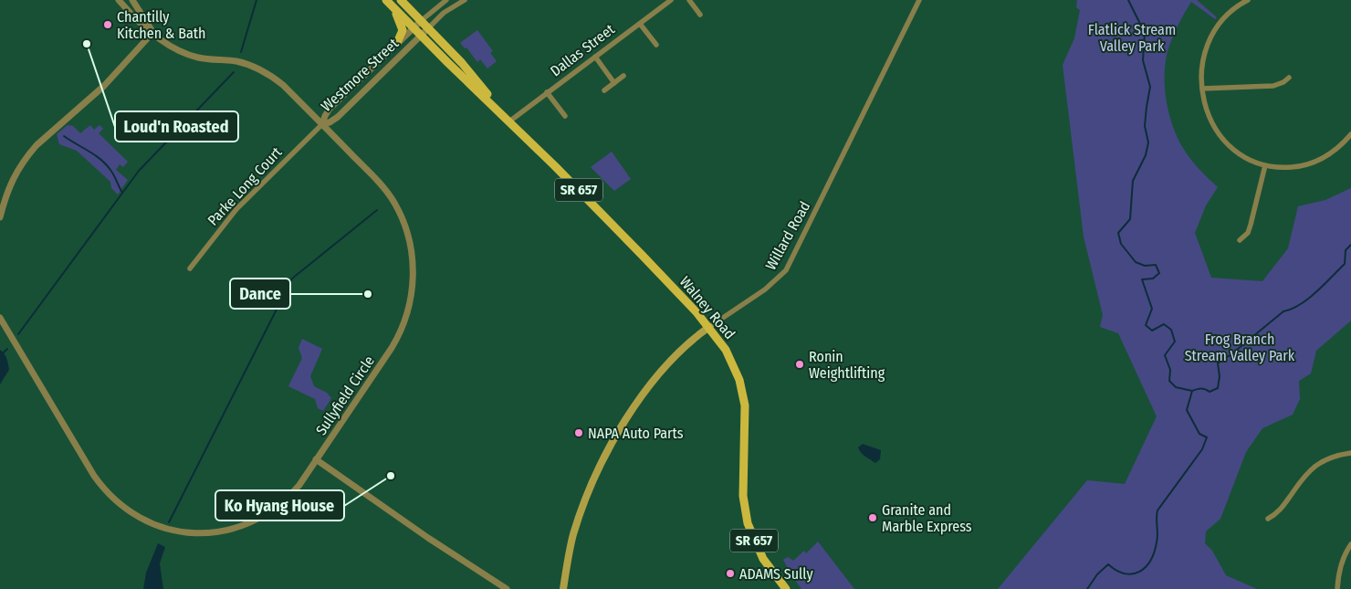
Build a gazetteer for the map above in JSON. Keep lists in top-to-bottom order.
{
  "streets": {
    "main road": ["SR 657", "Willard Road", "Walney Road"],
    "street": [
      "Dallas Street",
      "Westmore Street",
      "Parke Long Court",
      "Sullyfield Circle"
    ]
  },
  "crossings": [
    ["Dallas Street", "Walney Road"],
    ["Westmore Street", "Parke Long Court"],
    ["Westmore Street", "Walney Road"],
    ["Westmore Street", "Sullyfield Circle"],
    ["Parke Long Court", "Sullyfield Circle"],
    ["Willard Road", "Walney Road"]
  ],
  "parks": ["Flatlick Stream Valley Park", "Frog Branch Stream Valley Park"],
  "places": [
    "Chantilly Kitchen & Bath",
    "Loud'n Roasted",
    "Dance",
    "Ronin Weightlifting",
    "NAPA Auto Parts",
    "Ko Hyang House",
    "Granite and Marble Express",
    "ADAMS Sully"
  ]
}
